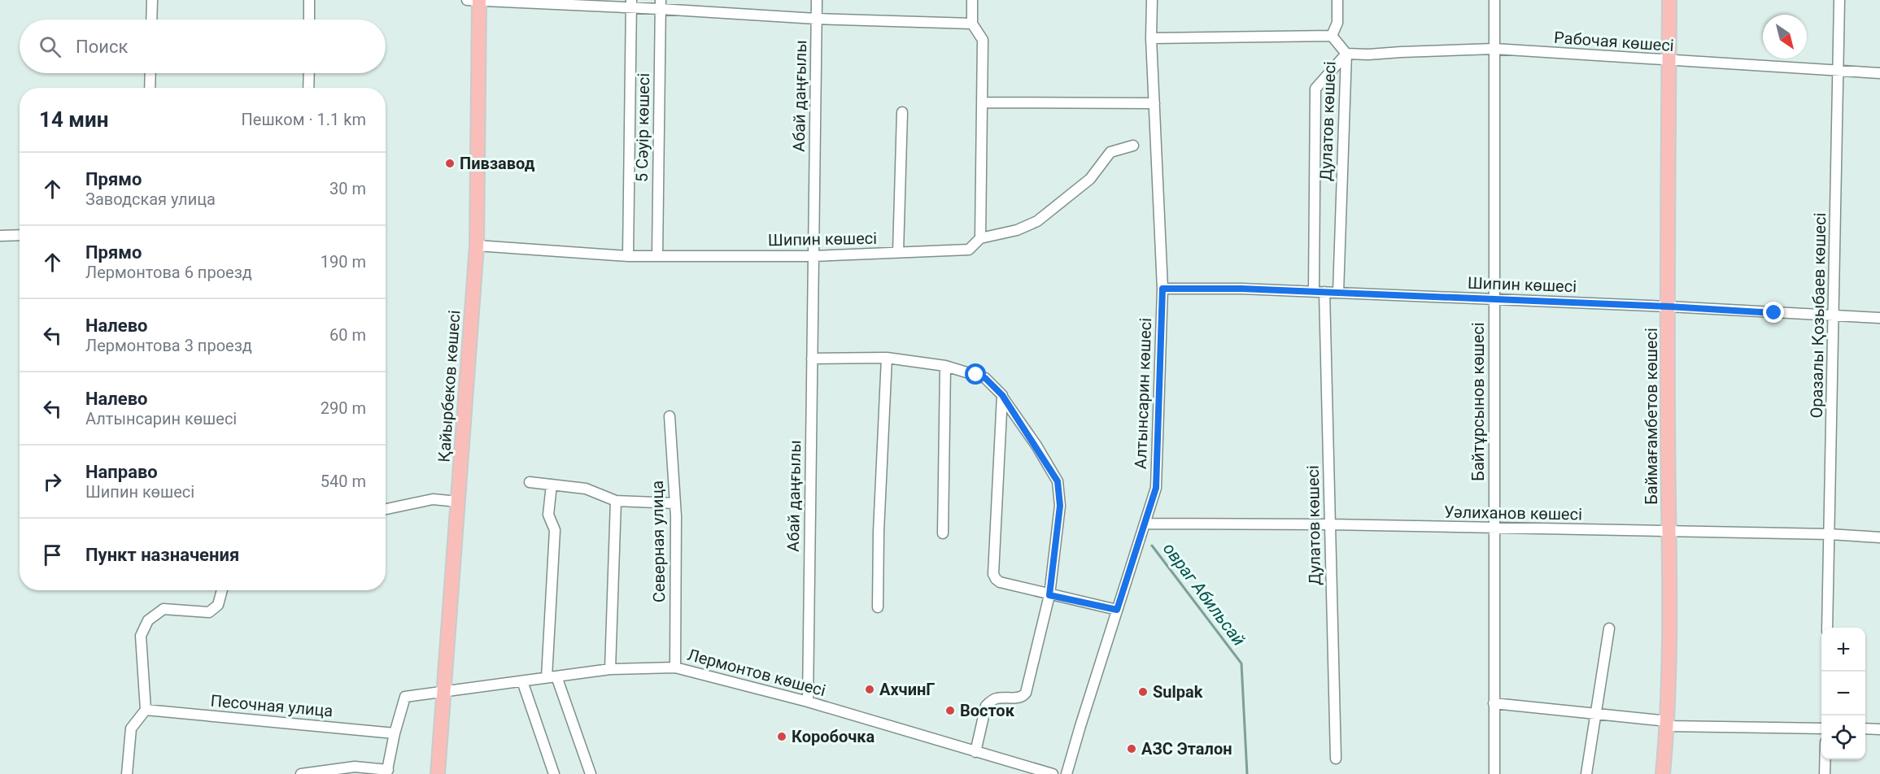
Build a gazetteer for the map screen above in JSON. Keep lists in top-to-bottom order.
{
  "streets": {
    "main road": ["Қайырбеков көшесі", "Баймағамбетов көшесі"],
    "street": [
      "Рабочая көшесі",
      "Абай даңғылы",
      "Дулатов көшесі",
      "5 Сәуір көшесі",
      "Шипин көшесі",
      "Оразалы Қозыбаев көшесі",
      "Алтынсарин көшесі",
      "Байтұрсынов көшесі",
      "Уәлиханов көшесі",
      "Северная улица",
      "Лермонтов көшесі",
      "Песочная улица"
    ]
  },
  "crossings": [
    ["Рабочая көшесі", "Дулатов көшесі"],
    ["Рабочая көшесі", "Оразалы Қозыбаев көшесі"],
    ["Рабочая көшесі", "Алтынсарин көшесі"],
    ["Рабочая көшесі", "Байтұрсынов көшесі"],
    ["Рабочая көшесі", "Баймағамбетов көшесі"],
    ["Абай даңғылы", "Шипин көшесі"],
    ["Абай даңғылы", "Лермонтов көшесі"],
    ["Дулатов көшесі", "Шипин көшесі"],
    ["Дулатов көшесі", "Уәлиханов көшесі"],
    ["5 Сәуір көшесі", "Шипин көшесі"],
    ["Шипин көшесі", "Оразалы Қозыбаев көшесі"],
    ["Шипин көшесі", "Қайырбеков көшесі"],
    ["Шипин көшесі", "Алтынсарин көшесі"],
    ["Шипин көшесі", "Байтұрсынов көшесі"],
    ["Шипин көшесі", "Баймағамбетов көшесі"],
    ["Оразалы Қозыбаев көшесі", "Уәлиханов көшесі"],
    ["Қайырбеков көшесі", "Лермонтов көшесі"],
    ["Алтынсарин көшесі", "Уәлиханов көшесі"],
    ["Байтұрсынов көшесі", "Уәлиханов көшесі"],
    ["Баймағамбетов көшесі", "Уәлиханов көшесі"],
    ["Северная улица", "Лермонтов көшесі"],
    ["Лермонтов көшесі", "Песочная улица"]
  ],
  "water": ["овраг Абильсай"],
  "places": [
    "Пивзавод",
    "АхчинГ",
    "Sulpak",
    "Восток",
    "Коробочка",
    "АЗС Эталон"
  ],
  "north": "bottom right",
  "page": {
    "search": "Поиск",
    "heading": ["14 мин", "Пешком · 1.1 km"],
    "list": [
      ["Прямо", "Заводская улица", "30 m"],
      ["Прямо", "Лермонтова 6 проезд", "190 m"],
      ["Налево", "Лермонтова 3 проезд", "60 m"],
      ["Налево", "Алтынсарин көшесі", "290 m"],
      ["Направо", "Шипин көшесі", "540 m"],
      "Пункт назначения"
    ],
    "map_buttons": ["+", "−"]
  }
}
